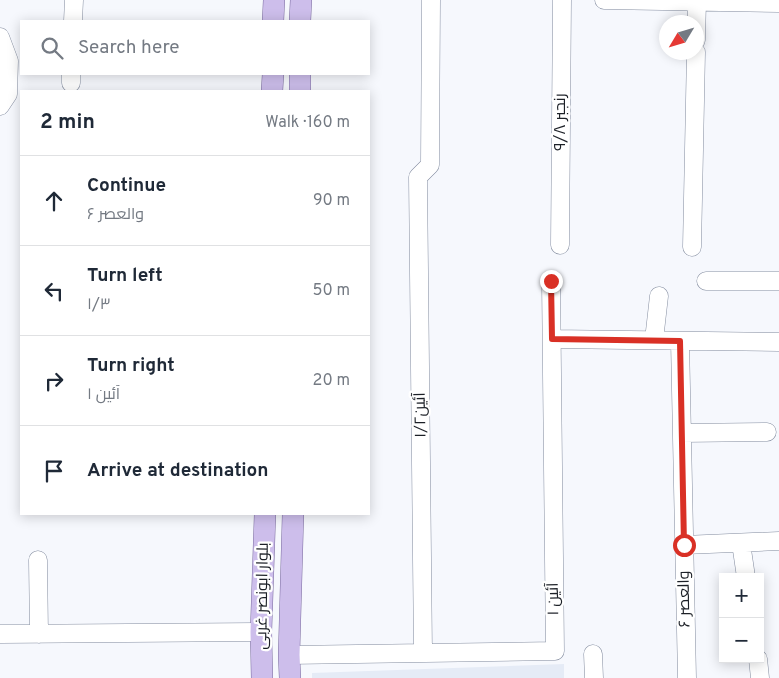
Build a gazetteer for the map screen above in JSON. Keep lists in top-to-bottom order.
{
  "streets": {
    "main road": ["بلوار ابونصر غربی"],
    "street": [
      "رنجبر ۹/۸",
      "۱/۲آئین",
      "آئین ۱",
      "والعصر ۶"
    ]
  },
  "crossings": [
    ["۱/۲آئین", "آئین ۱"],
    ["بلوار ابونصر غربی", "آئین ۱"]
  ],
  "north": "bottom left",
  "page": {
    "search": "Search here",
    "heading": ["2 min", "Walk · 160 m"],
    "list": [
      ["Continue", "والعصر ۶", "90 m"],
      ["Turn left", "۱/۳", "50 m"],
      ["Turn right", "آئین ۱", "20 m"],
      "Arrive at destination"
    ],
    "map_buttons": ["+", "−"]
  }
}
